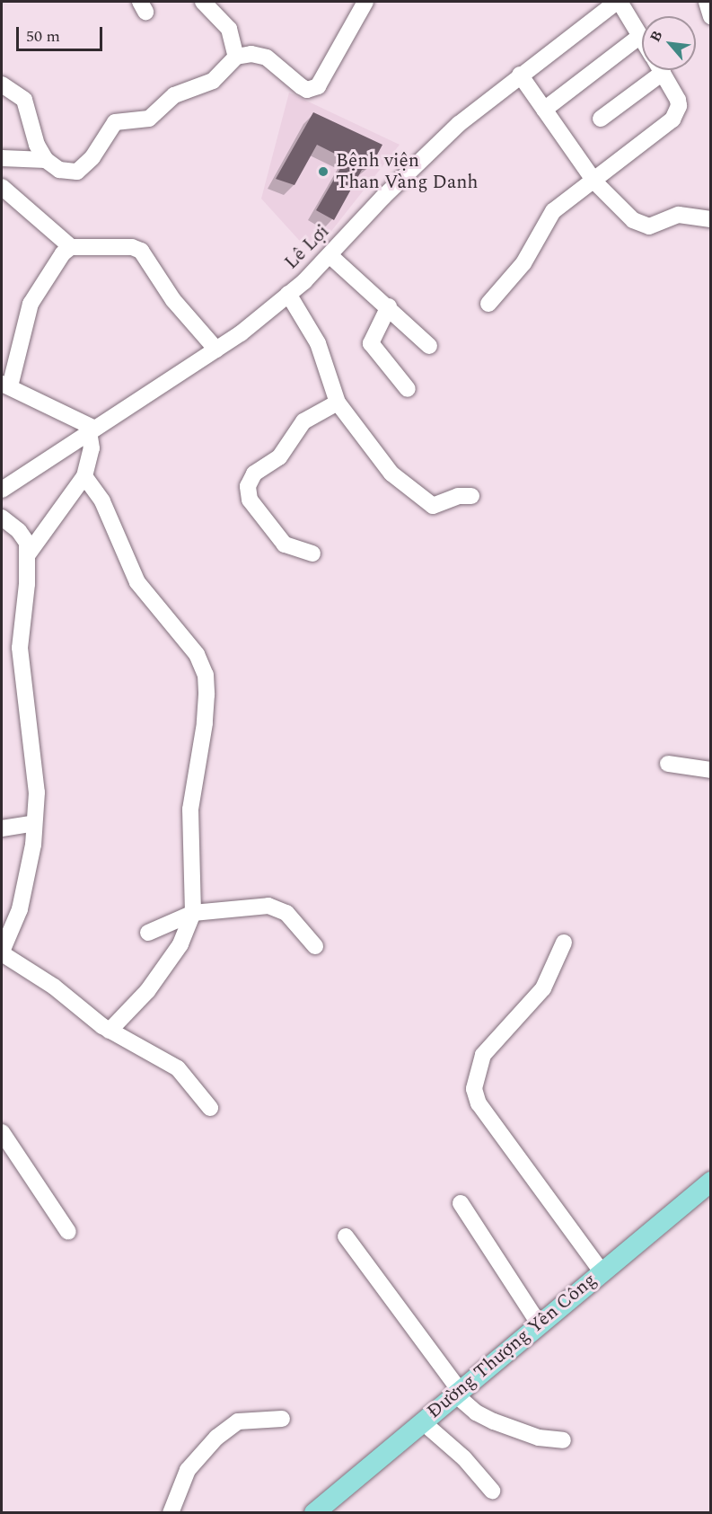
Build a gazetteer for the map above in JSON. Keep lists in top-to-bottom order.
{
  "streets": {
    "main road": ["Đường Thượng Yên Công"],
    "street": ["Lê Lợi"]
  },
  "places": ["Bệnh viện Than Vàng Danh"],
  "scale_bar": "50 m",
  "north": "top left"
}
